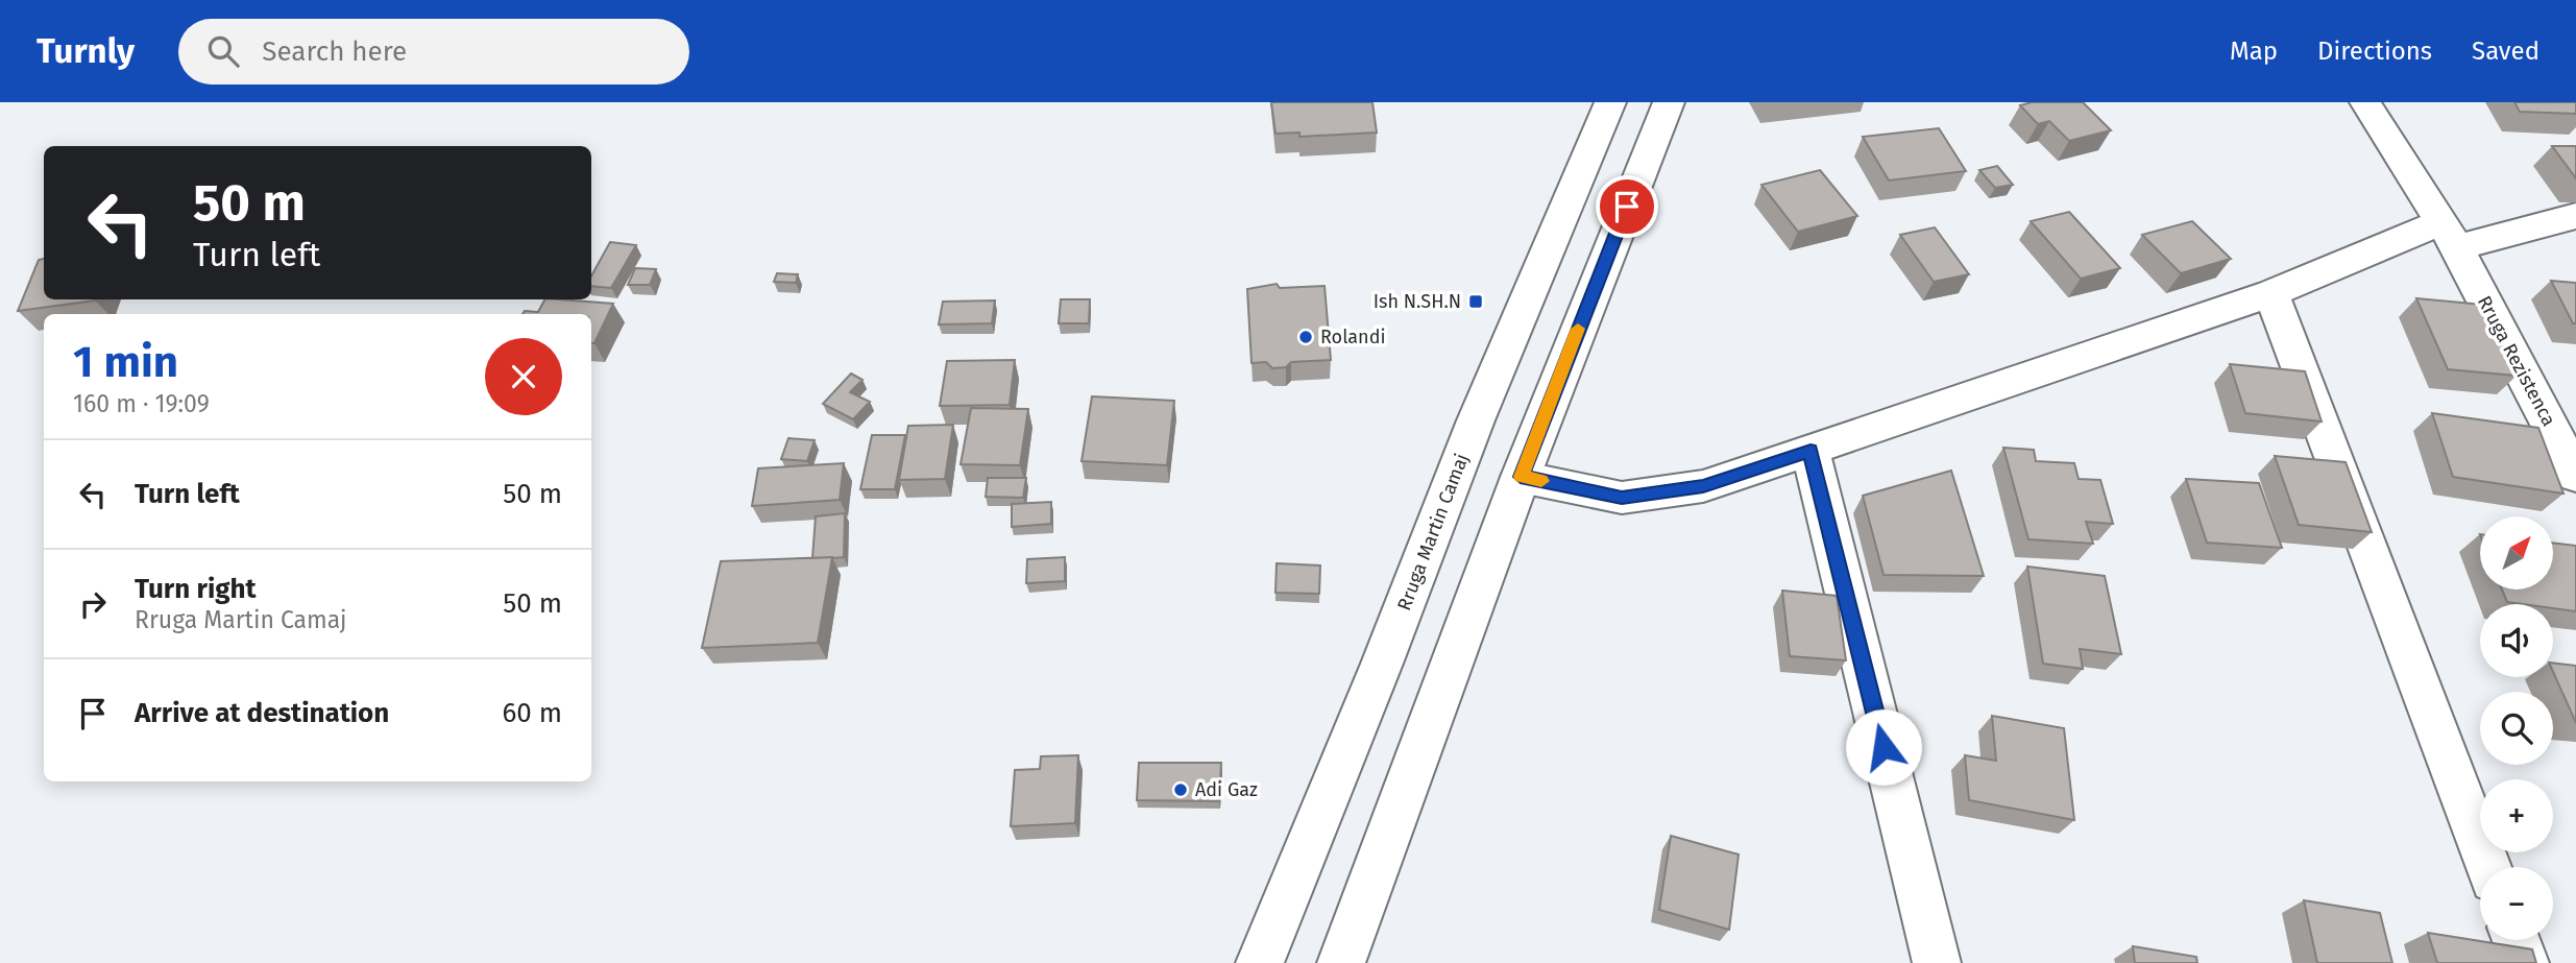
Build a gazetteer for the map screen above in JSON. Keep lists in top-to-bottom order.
{
  "streets": {
    "main road": ["Rruga Rezistenca", "Rruga Martin Camaj"]
  },
  "places": {
    "transit": ["Ish N.SH.N"],
    "other": ["Rolandi", "Adi Gaz"]
  },
  "north": "top right",
  "page": {
    "header": "Turnly",
    "search": "Search here",
    "nav": ["Map", "Directions", "Saved"],
    "turn": ["50 m", "Turn left"],
    "heading": ["1 min", "160 m · 19:09"],
    "list": [
      {
        "name": "Turn left",
        "value": "50 m"
      },
      {
        "name": "Turn right",
        "note": "Rruga Martin Camaj",
        "value": "50 m"
      },
      {
        "name": "Arrive at destination",
        "value": "60 m"
      }
    ],
    "map_buttons": ["+", "−"]
  }
}
